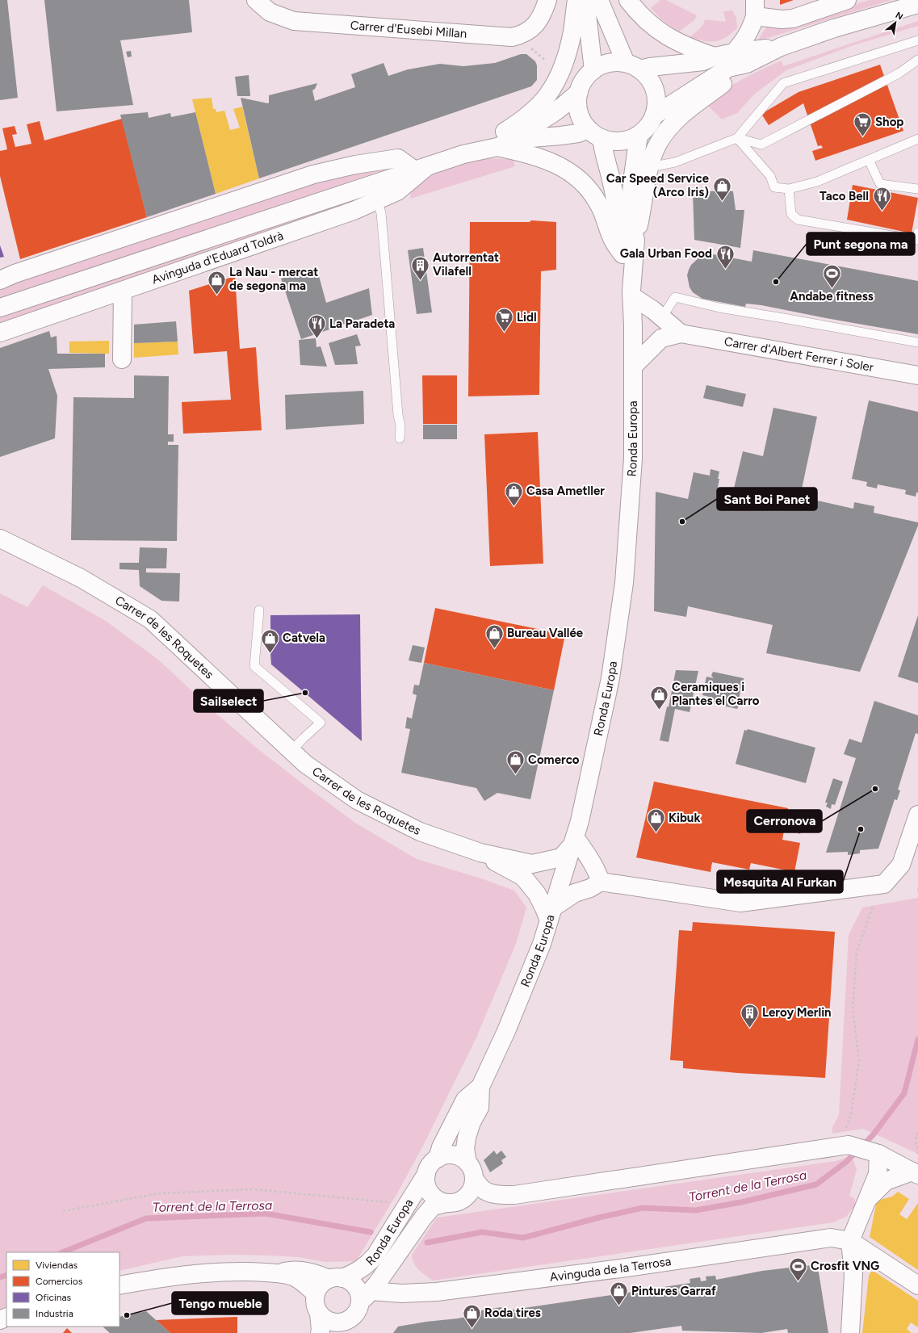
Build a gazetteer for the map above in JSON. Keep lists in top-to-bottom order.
{
  "streets": {
    "street": [
      "Carrer d'Eusebi Millan",
      "Avinguda d'Eduard Toldrà",
      "Carrer d'Albert Ferrer i Soler",
      "Ronda Europa",
      "Carrer de les Roquetes",
      "Avinguda de la Terrosa"
    ]
  },
  "crossings": [
    ["Avinguda d'Eduard Toldrà", "Ronda Europa"],
    ["Carrer d'Albert Ferrer i Soler", "Ronda Europa"],
    ["Ronda Europa", "Avinguda de la Terrosa"]
  ],
  "water": ["Torrent de la Terrosa"],
  "places": {
    "supermarket": ["Shop", "Lidl"],
    "shop": [
      "Car Speed Service (Arco Iris)",
      "La Nau - mercat de segona ma",
      "Casa Ametller",
      "Bureau Vallée",
      "Catvela",
      "Ceramiques i Plantes el Carro",
      "Comerco",
      "Kibuk",
      "Pintures Garraf",
      "Roda tires"
    ],
    "restaurant": ["Taco Bell", "Gala Urban Food", "La Paradeta"],
    "building": ["Autorrentat Vilafell", "Leroy Merlin"],
    "other": [
      "Punt segona ma",
      "Sant Boi Panet",
      "Sailselect",
      "Cerronova",
      "Mesquita Al Furkan",
      "Tengo mueble"
    ],
    "sports": ["Andabe fitness", "Crosfit VNG"]
  },
  "legend": [
    "Viviendas",
    "Comercios",
    "Oficinas",
    "Industria"
  ],
  "north": "top right"
}
